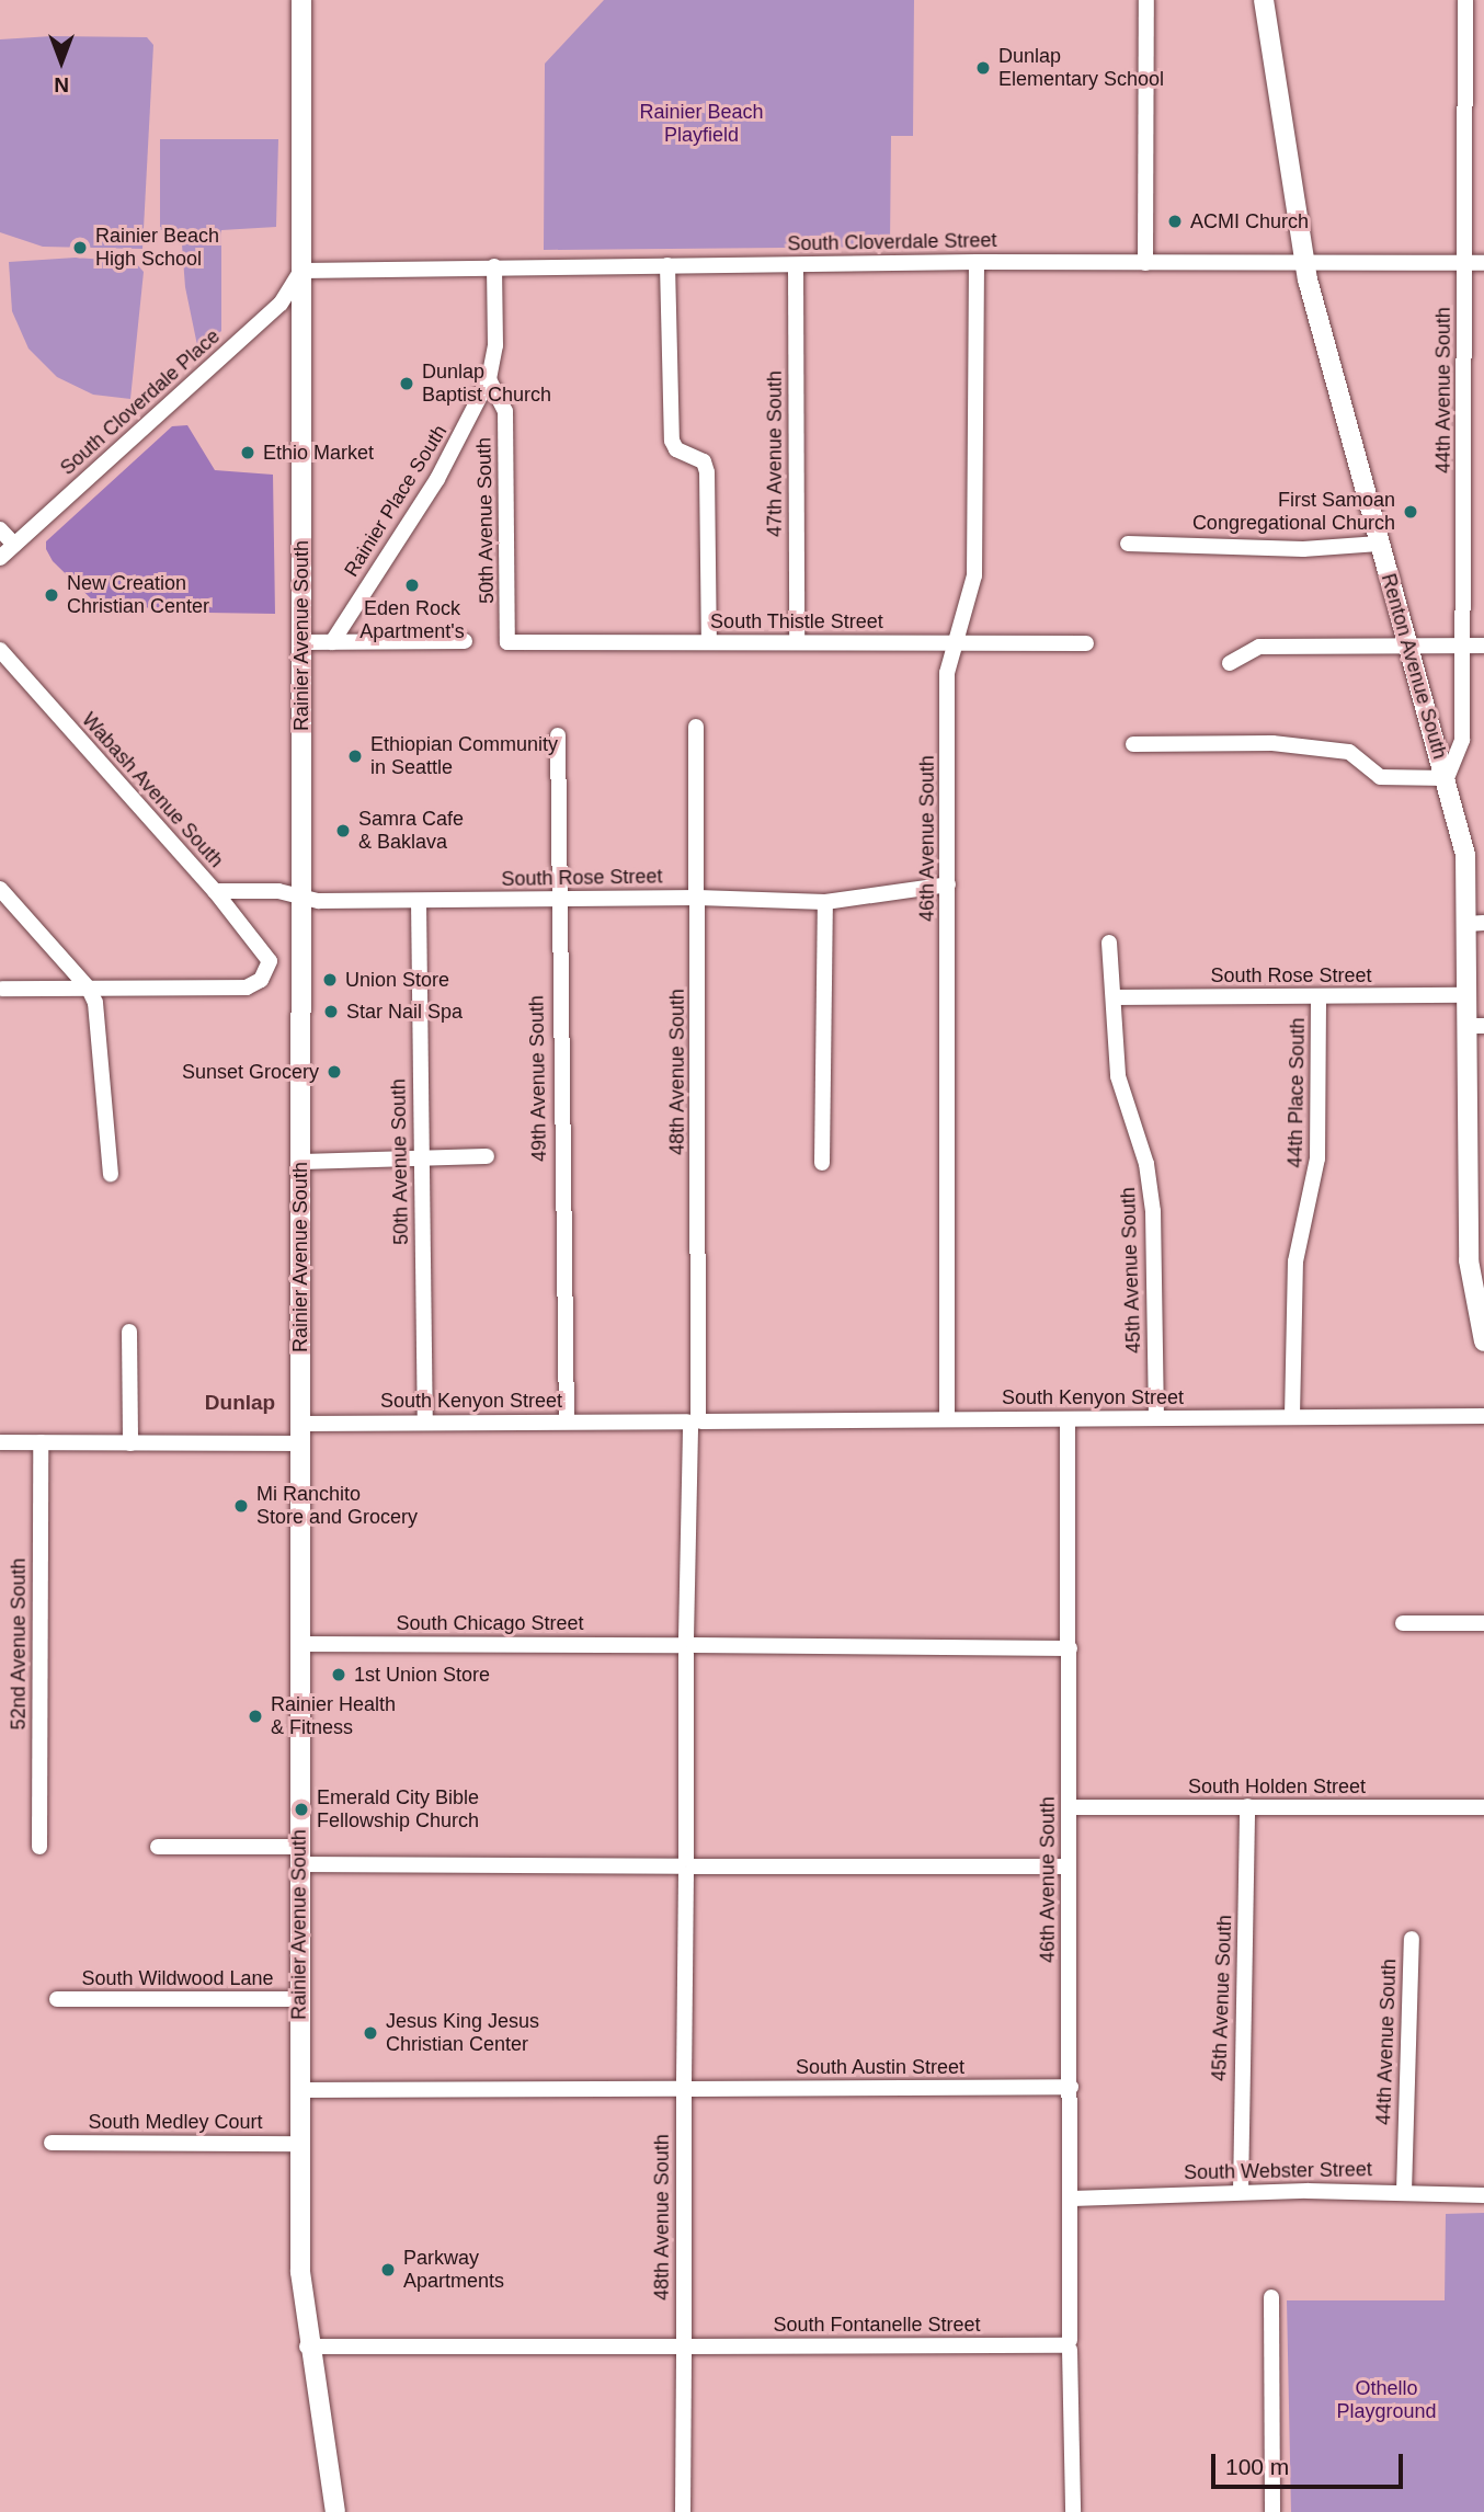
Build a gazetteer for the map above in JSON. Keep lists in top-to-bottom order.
{
  "streets": {
    "main road": ["Rainier Avenue South", "Renton Avenue South"],
    "street": [
      "South Cloverdale Street",
      "44th Avenue South",
      "South Cloverdale Place",
      "47th Avenue South",
      "Rainier Place South",
      "50th Avenue South",
      "South Thistle Street",
      "Wabash Avenue South",
      "46th Avenue South",
      "South Rose Street",
      "48th Avenue South",
      "49th Avenue South",
      "44th Place South",
      "45th Avenue South",
      "South Kenyon Street",
      "South Chicago Street",
      "52nd Avenue South",
      "South Holden Street",
      "South Wildwood Lane",
      "South Austin Street",
      "South Medley Court",
      "South Webster Street",
      "South Fontanelle Street"
    ]
  },
  "crossings": [
    ["South Cloverdale Street", "44th Avenue South"],
    ["South Cloverdale Street", "South Cloverdale Place"],
    ["South Cloverdale Street", "47th Avenue South"],
    ["South Cloverdale Street", "Rainier Avenue South"],
    ["South Cloverdale Street", "Renton Avenue South"],
    ["South Cloverdale Street", "46th Avenue South"],
    ["44th Avenue South", "Renton Avenue South"],
    ["44th Avenue South", "South Webster Street"],
    ["South Cloverdale Place", "Rainier Avenue South"],
    ["47th Avenue South", "South Thistle Street"],
    ["Rainier Place South", "50th Avenue South"],
    ["50th Avenue South", "South Thistle Street"],
    ["50th Avenue South", "South Rose Street"],
    ["50th Avenue South", "South Kenyon Street"],
    ["South Thistle Street", "46th Avenue South"],
    ["Rainier Avenue South", "South Rose Street"],
    ["Rainier Avenue South", "South Kenyon Street"],
    ["Rainier Avenue South", "South Chicago Street"],
    ["Rainier Avenue South", "South Wildwood Lane"],
    ["Rainier Avenue South", "South Austin Street"],
    ["Rainier Avenue South", "South Medley Court"],
    ["Rainier Avenue South", "South Fontanelle Street"],
    ["Renton Avenue South", "South Rose Street"],
    ["Wabash Avenue South", "South Rose Street"],
    ["46th Avenue South", "South Rose Street"],
    ["46th Avenue South", "South Kenyon Street"],
    ["46th Avenue South", "South Chicago Street"],
    ["46th Avenue South", "South Holden Street"],
    ["46th Avenue South", "South Austin Street"],
    ["46th Avenue South", "South Webster Street"],
    ["46th Avenue South", "South Fontanelle Street"],
    ["South Rose Street", "48th Avenue South"],
    ["South Rose Street", "49th Avenue South"],
    ["South Rose Street", "44th Place South"],
    ["South Rose Street", "45th Avenue South"],
    ["48th Avenue South", "South Kenyon Street"],
    ["48th Avenue South", "South Chicago Street"],
    ["48th Avenue South", "South Austin Street"],
    ["48th Avenue South", "South Fontanelle Street"],
    ["49th Avenue South", "South Kenyon Street"],
    ["44th Place South", "South Kenyon Street"],
    ["45th Avenue South", "South Kenyon Street"],
    ["45th Avenue South", "South Holden Street"],
    ["45th Avenue South", "South Webster Street"]
  ],
  "districts": ["Dunlap"],
  "parks": ["Rainier Beach Playfield", "Othello Playground"],
  "places": [
    "Dunlap Elementary School",
    "ACMI Church",
    "Rainier Beach High School",
    "Dunlap Baptist Church",
    "Ethio Market",
    "First Samoan Congregational Church",
    "Eden Rock Apartment's",
    "New Creation Christian Center",
    "Ethiopian Community in Seattle",
    "Samra Cafe & Baklava",
    "Union Store",
    "Star Nail Spa",
    "Sunset Grocery",
    "Mi Ranchito Store and Grocery",
    "1st Union Store",
    "Rainier Health & Fitness",
    "Emerald City Bible Fellowship Church",
    "Jesus King Jesus Christian Center",
    "Parkway Apartments"
  ],
  "scale_bar": "100 m",
  "north": "bottom"
}
